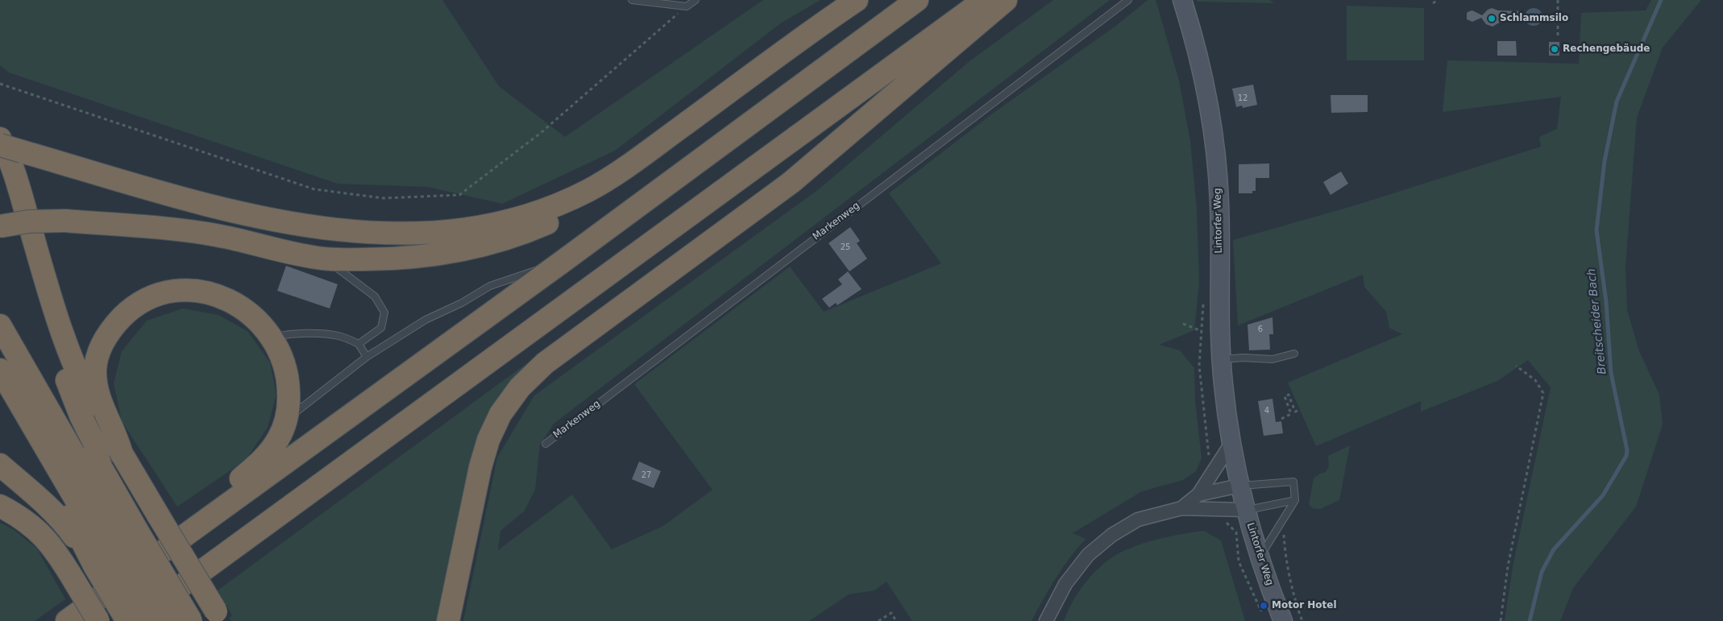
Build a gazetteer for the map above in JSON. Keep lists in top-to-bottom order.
{
  "streets": {
    "main road": ["Lintorfer Weg"],
    "lane": ["Markenweg"]
  },
  "water": ["Breitscheider Bach"],
  "places": ["Schlammsilo", "Rechengebäude", "Motor Hotel"],
  "house_numbers": [
    "12",
    "25",
    "6",
    "4",
    "27"
  ]
}
